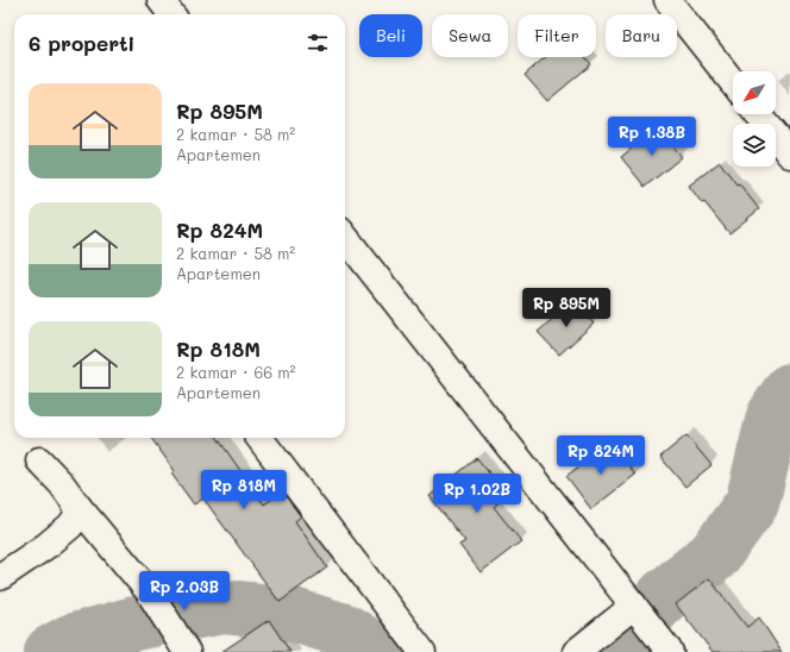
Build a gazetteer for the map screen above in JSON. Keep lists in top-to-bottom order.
{
  "north": "bottom left",
  "page": {
    "chip": [
      "Beli",
      "Sewa",
      "Filter",
      "Baru"
    ],
    "heading": "6 properti",
    "list": [
      {
        "name": "Rp 895M",
        "note": "2 kamar · 58 m² · Apartemen"
      },
      {
        "name": "Rp 824M",
        "note": "2 kamar · 58 m² · Apartemen"
      },
      {
        "name": "Rp 818M",
        "note": "2 kamar · 66 m² · Apartemen"
      }
    ],
    "price": [
      "Rp 1.38B",
      "Rp 895M",
      "Rp 824M",
      "Rp 818M",
      "Rp 1.02B",
      "Rp 2.03B"
    ]
  }
}
